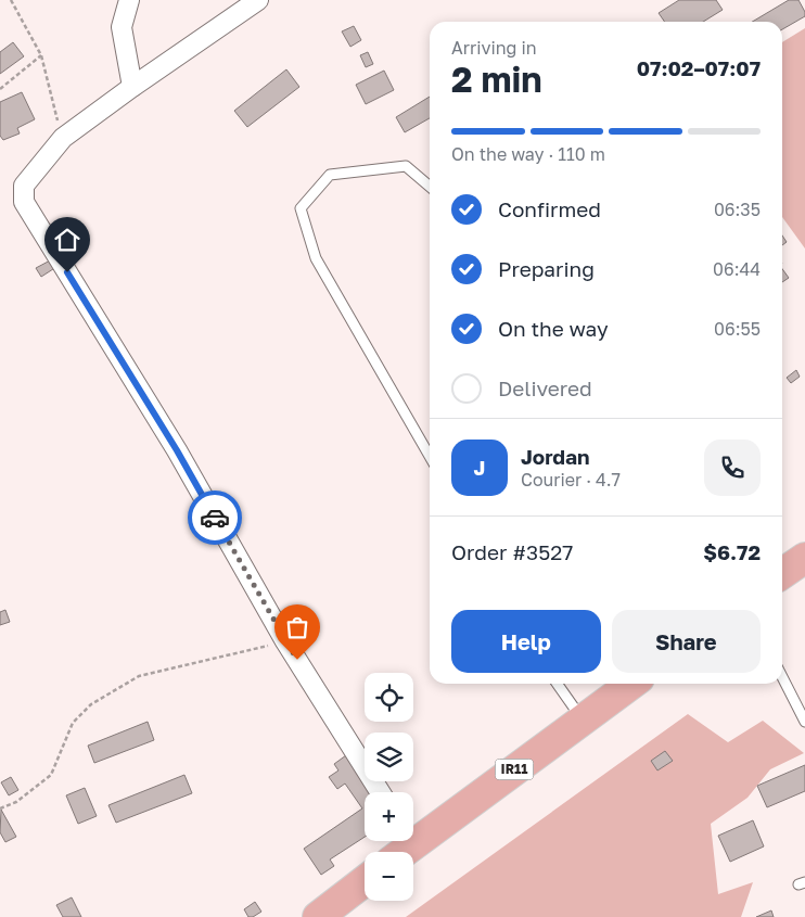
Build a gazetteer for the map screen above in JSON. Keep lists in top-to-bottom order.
{
  "streets": {
    "main road": ["IR11"]
  },
  "page": {
    "heading": ["2 min", "Arriving in", "07:02–07:07"],
    "panel": [
      "Jordan",
      "Courier · 4.7",
      "Order #3527",
      "$6.72"
    ],
    "bar": "On the way · 110 m",
    "list": [
      ["Confirmed", "06:35"],
      ["Preparing", "06:44"],
      ["On the way", "06:55"],
      "Delivered"
    ],
    "round": "J",
    "buttons": ["Help", "Share"],
    "map_buttons": ["+", "−"]
  }
}
